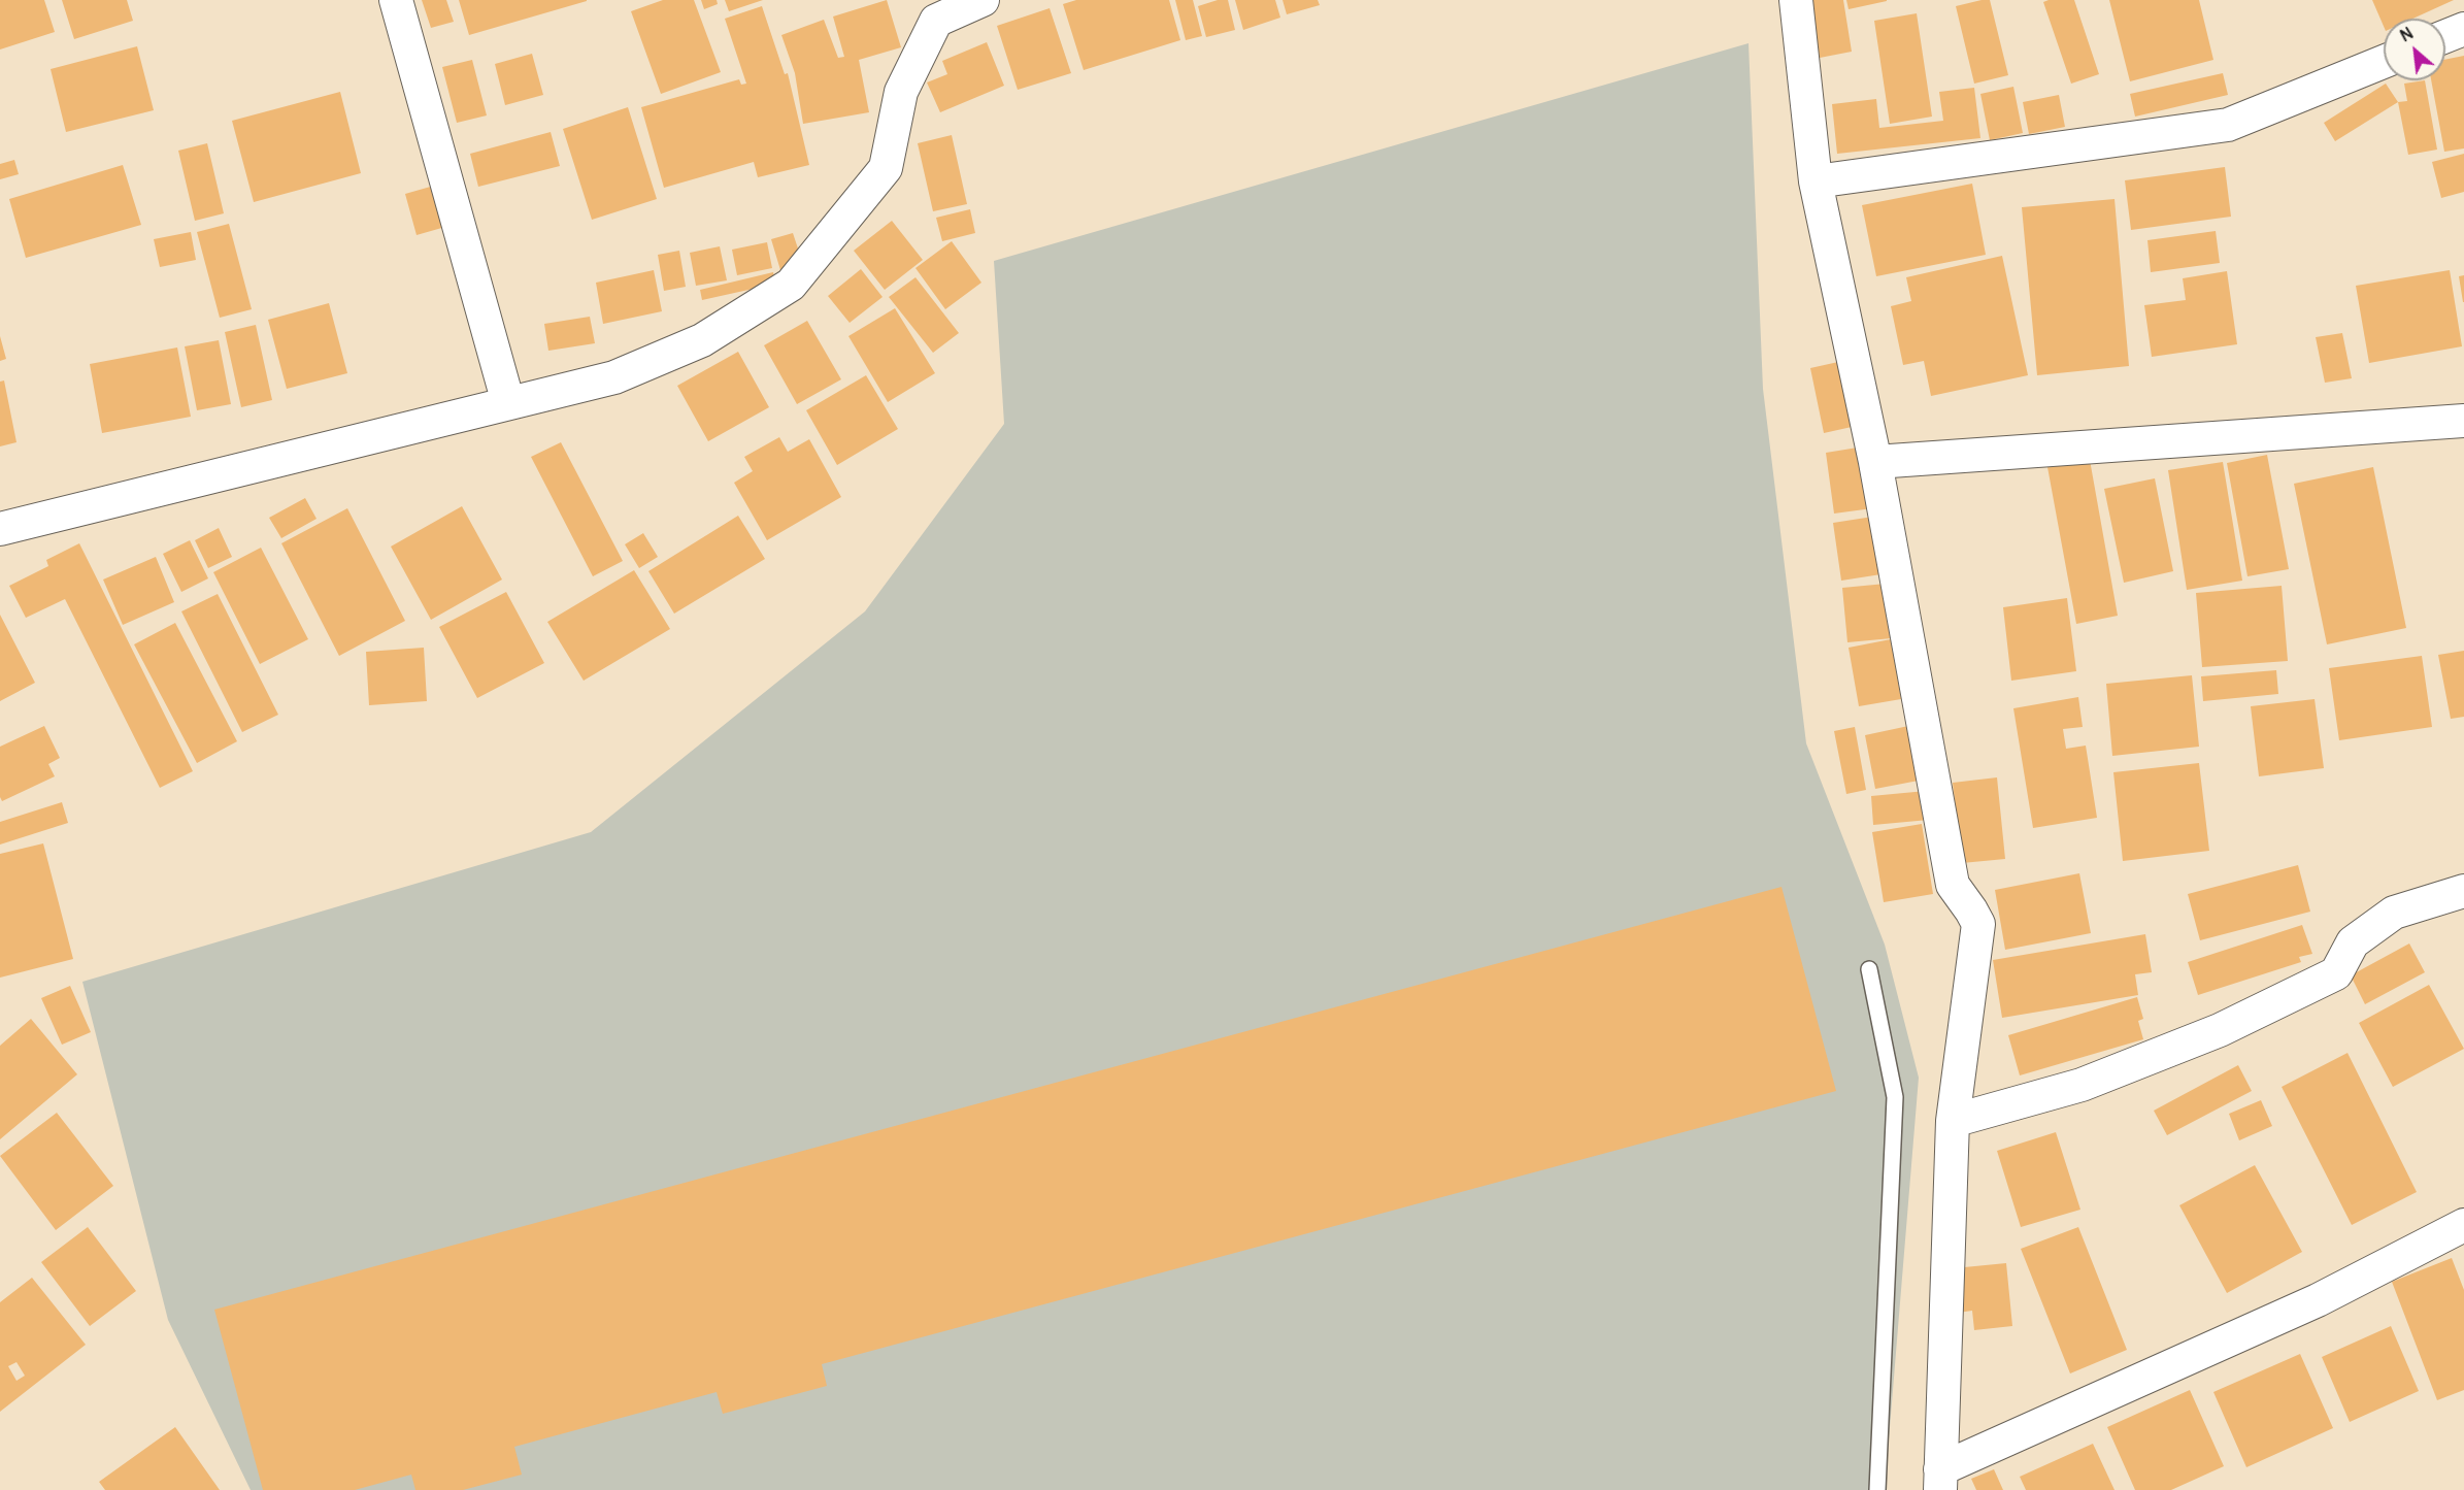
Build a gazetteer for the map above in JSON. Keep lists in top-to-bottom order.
{
  "north": "top left"
}
